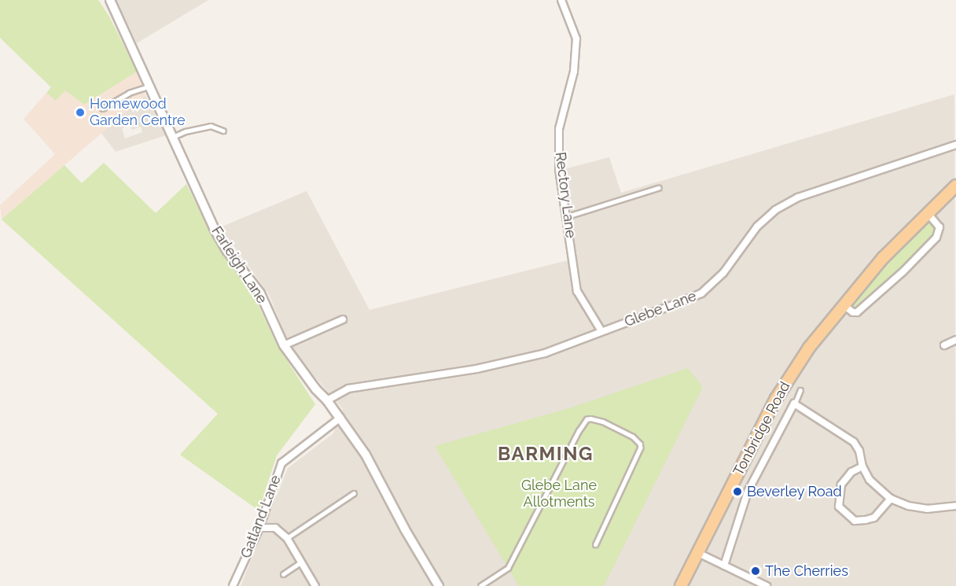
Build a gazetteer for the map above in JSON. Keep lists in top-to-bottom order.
{
  "streets": {
    "main road": ["Tonbridge Road"],
    "street": [
      "Rectory Lane",
      "Farleigh Lane",
      "Glebe Lane",
      "Gatland Lane"
    ]
  },
  "crossings": [
    ["Rectory Lane", "Glebe Lane"],
    ["Farleigh Lane", "Glebe Lane"],
    ["Farleigh Lane", "Gatland Lane"]
  ],
  "districts": ["BARMING"],
  "parks": ["Glebe Lane Allotments"],
  "places": ["Homewood Garden Centre", "Beverley Road", "The Cherries"]
}
